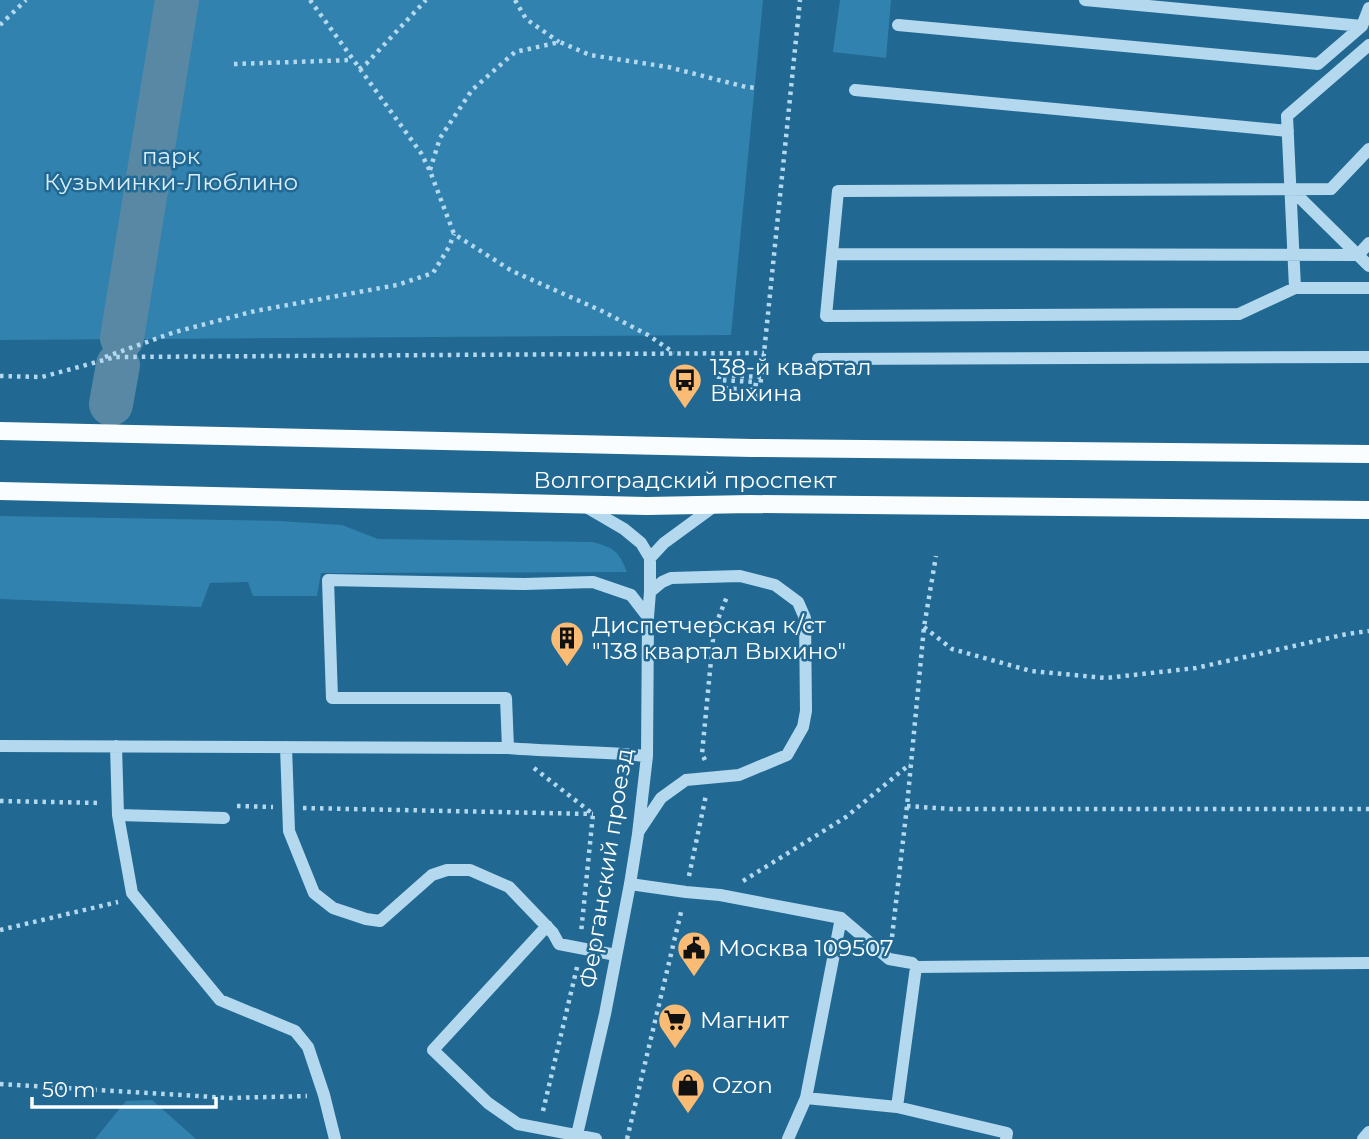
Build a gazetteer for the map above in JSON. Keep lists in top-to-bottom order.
{
  "streets": {
    "main road": ["Волгоградский проспект"],
    "street": ["Ферганский проезд"]
  },
  "parks": ["парк Кузьминки-Люблино"],
  "places": {
    "bus stop": ["138-й квартал Выхина"],
    "building": ["Диспетчерская к/ст \"138 квартал Выхино\""],
    "public building": ["Москва 109507"],
    "supermarket": ["Магнит"],
    "shop": ["Ozon"]
  },
  "scale_bar": "50 m"
}
